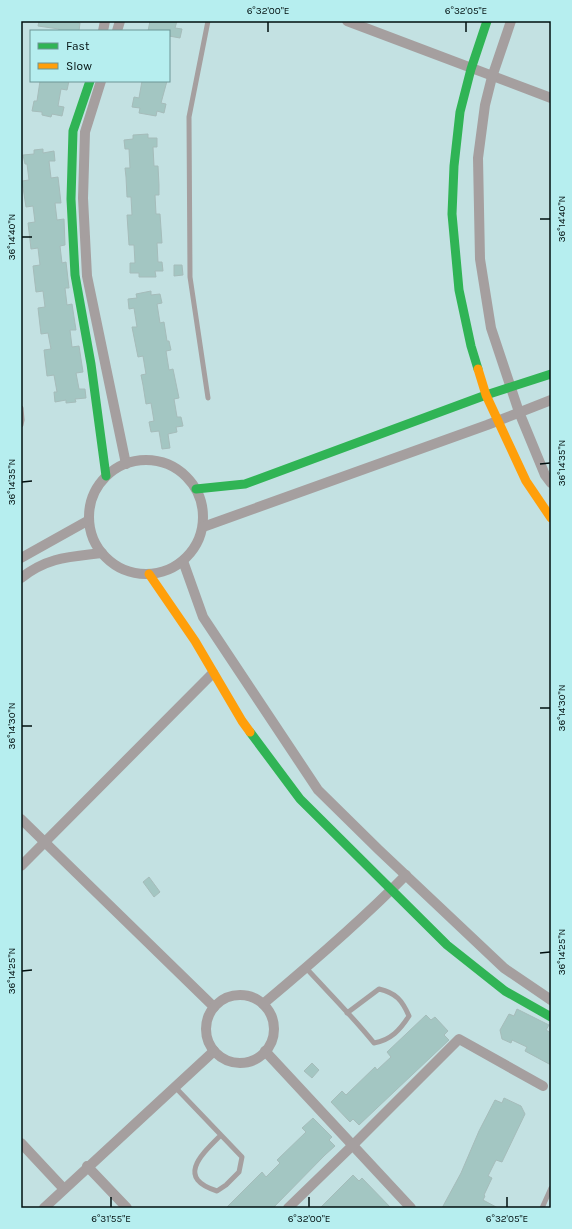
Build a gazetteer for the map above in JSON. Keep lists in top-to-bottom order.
{
  "legend": ["Fast", "Slow"],
  "coordinates": [
    "6°32'00\"E",
    "6°32'05\"E",
    "36°14'40\"N",
    "36°14'35\"N",
    "36°14'30\"N",
    "36°14'25\"N",
    "6°31'55\"E"
  ]
}
